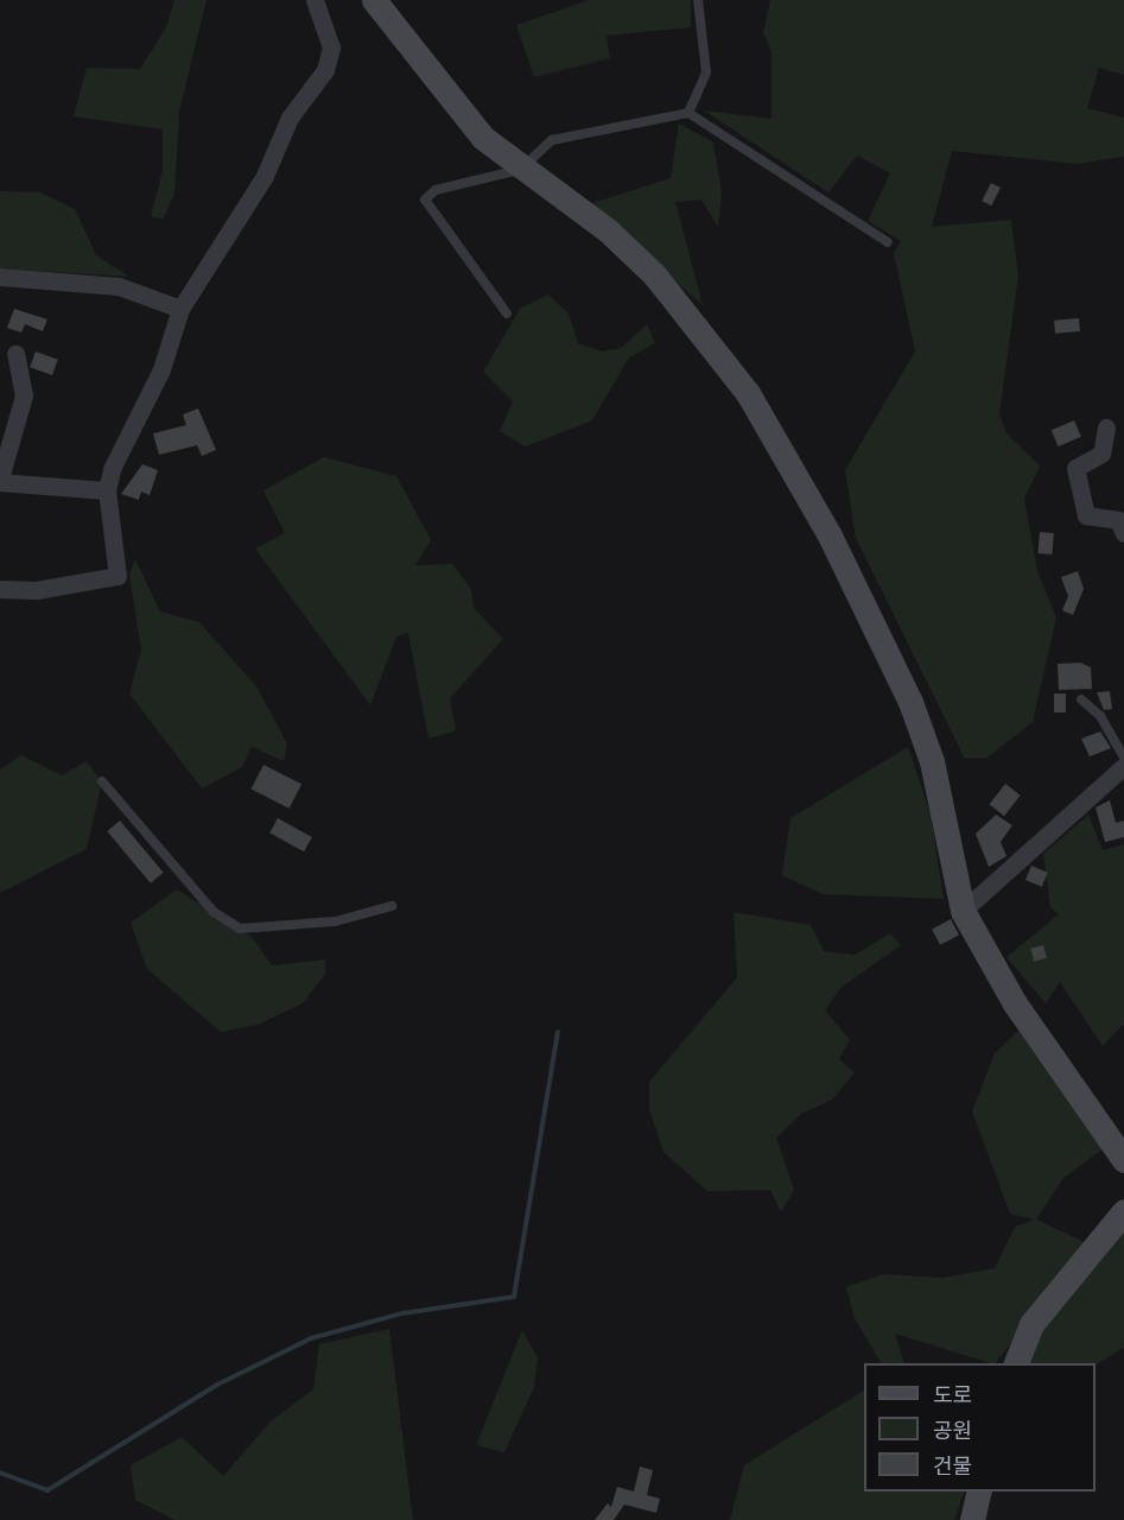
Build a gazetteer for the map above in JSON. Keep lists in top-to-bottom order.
{
  "legend": ["도로", "공원", "건물"]
}
